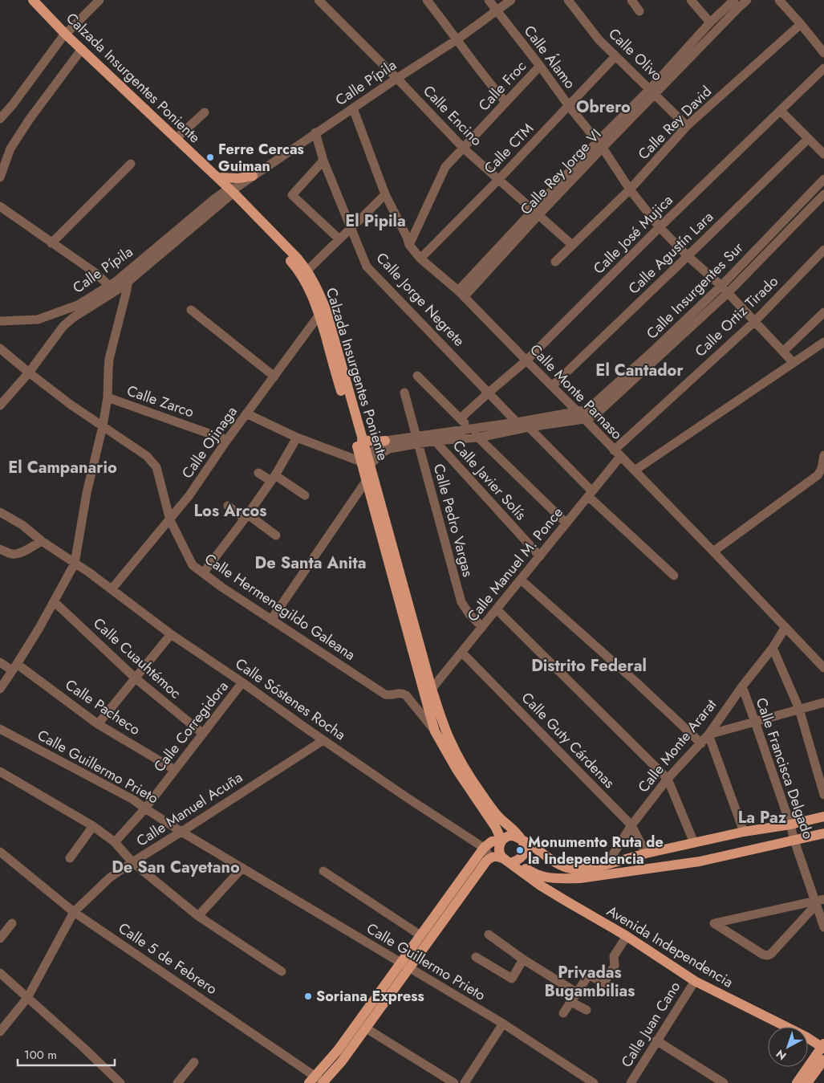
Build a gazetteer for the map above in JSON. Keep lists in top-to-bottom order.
{
  "streets": {
    "main road": ["Calzada Insurgentes Poniente", "Avenida Independencia"],
    "street": [
      "Calle Olivo",
      "Calle Álamo",
      "Calle Pípila",
      "Calle Froc",
      "Calle Encino",
      "Calle Rey David",
      "Calle CTM",
      "Calle Rey Jorge VI",
      "Calle José Mujica",
      "Calle Agustín Lara",
      "Calle Insurgentes Sur",
      "Calle Jorge Negrete",
      "Calle Ortiz Tirado",
      "Calle Monte Parnaso",
      "Calle Zarco",
      "Calle Ojinaga",
      "Calle Javier Solís",
      "Calle Pedro Vargas",
      "Calle Manuel M. Ponce",
      "Calle Hermenegildo Galeana",
      "Calle Cuauhtémoc",
      "Calle Sóstenes Rocha",
      "Calle Pacheco",
      "Calle Corregidora",
      "Calle Guty Cárdenas",
      "Calle Monte Ararat",
      "Calle Guillermo Prieto",
      "Calle Francisca Delgado",
      "Calle Manuel Acuña",
      "Calle 5 de Febrero",
      "Calle Juan Cano"
    ]
  },
  "crossings": [
    ["Calle Olivo", "Calle Rey David"],
    ["Calle Olivo", "Calle CTM"],
    ["Calle Olivo", "Calle Rey Jorge VI"],
    ["Calle Álamo", "Calle Pípila"],
    ["Calle Álamo", "Calle Froc"],
    ["Calle Álamo", "Calle Rey David"],
    ["Calle Álamo", "Calle CTM"],
    ["Calle Álamo", "Calle Rey Jorge VI"],
    ["Calle Álamo", "Calle José Mujica"],
    ["Calle Álamo", "Calle Agustín Lara"],
    ["Calle Álamo", "Calle Insurgentes Sur"],
    ["Calle Álamo", "Calle Ortiz Tirado"],
    ["Calzada Insurgentes Poniente", "Calle Pípila"],
    ["Calzada Insurgentes Poniente", "Calle Ojinaga"],
    ["Calzada Insurgentes Poniente", "Calle Manuel M. Ponce"],
    ["Calzada Insurgentes Poniente", "Calle Hermenegildo Galeana"],
    ["Calzada Insurgentes Poniente", "Avenida Independencia"],
    ["Calle Pípila", "Calle Encino"],
    ["Calle Pípila", "Calle Jorge Negrete"],
    ["Calle Pípila", "Calle Monte Parnaso"],
    ["Calle Pípila", "Calle Hermenegildo Galeana"],
    ["Calle Froc", "Calle Encino"],
    ["Calle Froc", "Calle Monte Parnaso"],
    ["Calle Encino", "Calle Rey David"],
    ["Calle Encino", "Calle CTM"],
    ["Calle Encino", "Calle Rey Jorge VI"],
    ["Calle CTM", "Calle Monte Parnaso"],
    ["Calle Rey Jorge VI", "Calle Monte Parnaso"],
    ["Calle José Mujica", "Calle Jorge Negrete"],
    ["Calle José Mujica", "Calle Monte Parnaso"],
    ["Calle Agustín Lara", "Calle Monte Parnaso"],
    ["Calle Insurgentes Sur", "Calle Jorge Negrete"],
    ["Calle Insurgentes Sur", "Calle Monte Parnaso"],
    ["Calle Insurgentes Sur", "Calle Pedro Vargas"],
    ["Calle Ortiz Tirado", "Calle Monte Parnaso"],
    ["Calle Ortiz Tirado", "Calle Manuel M. Ponce"],
    ["Calle Monte Parnaso", "Calle Manuel M. Ponce"],
    ["Calle Monte Parnaso", "Calle Monte Ararat"],
    ["Calle Zarco", "Calle Ojinaga"],
    ["Calle Ojinaga", "Calle Hermenegildo Galeana"],
    ["Calle Ojinaga", "Calle Sóstenes Rocha"],
    ["Calle Javier Solís", "Calle Manuel M. Ponce"],
    ["Calle Pedro Vargas", "Calle Manuel M. Ponce"],
    ["Calle Manuel M. Ponce", "Calle Guty Cárdenas"],
    ["Calle Cuauhtémoc", "Calle Corregidora"],
    ["Calle Sóstenes Rocha", "Calle Corregidora"],
    ["Calle Sóstenes Rocha", "Calle Manuel Acuña"],
    ["Calle Pacheco", "Calle Corregidora"],
    ["Calle Corregidora", "Calle Guillermo Prieto"],
    ["Calle Guty Cárdenas", "Calle Monte Ararat"],
    ["Calle Monte Ararat", "Calle Francisca Delgado"],
    ["Calle Guillermo Prieto", "Calle Manuel Acuña"],
    ["Calle Manuel Acuña", "Calle 5 de Febrero"],
    ["Avenida Independencia", "Calle Juan Cano"]
  ],
  "districts": [
    "Obrero",
    "El Pipila",
    "El Cantador",
    "El Campanario",
    "Los Arcos",
    "De Santa Anita",
    "Distrito Federal",
    "La Paz",
    "De San Cayetano",
    "Privadas Bugambilias"
  ],
  "places": ["Ferre Cercas Guiman", "Monumento Ruta de la Independencia", "Soriana Express"],
  "scale_bar": "100 m",
  "north": "bottom left"
}
